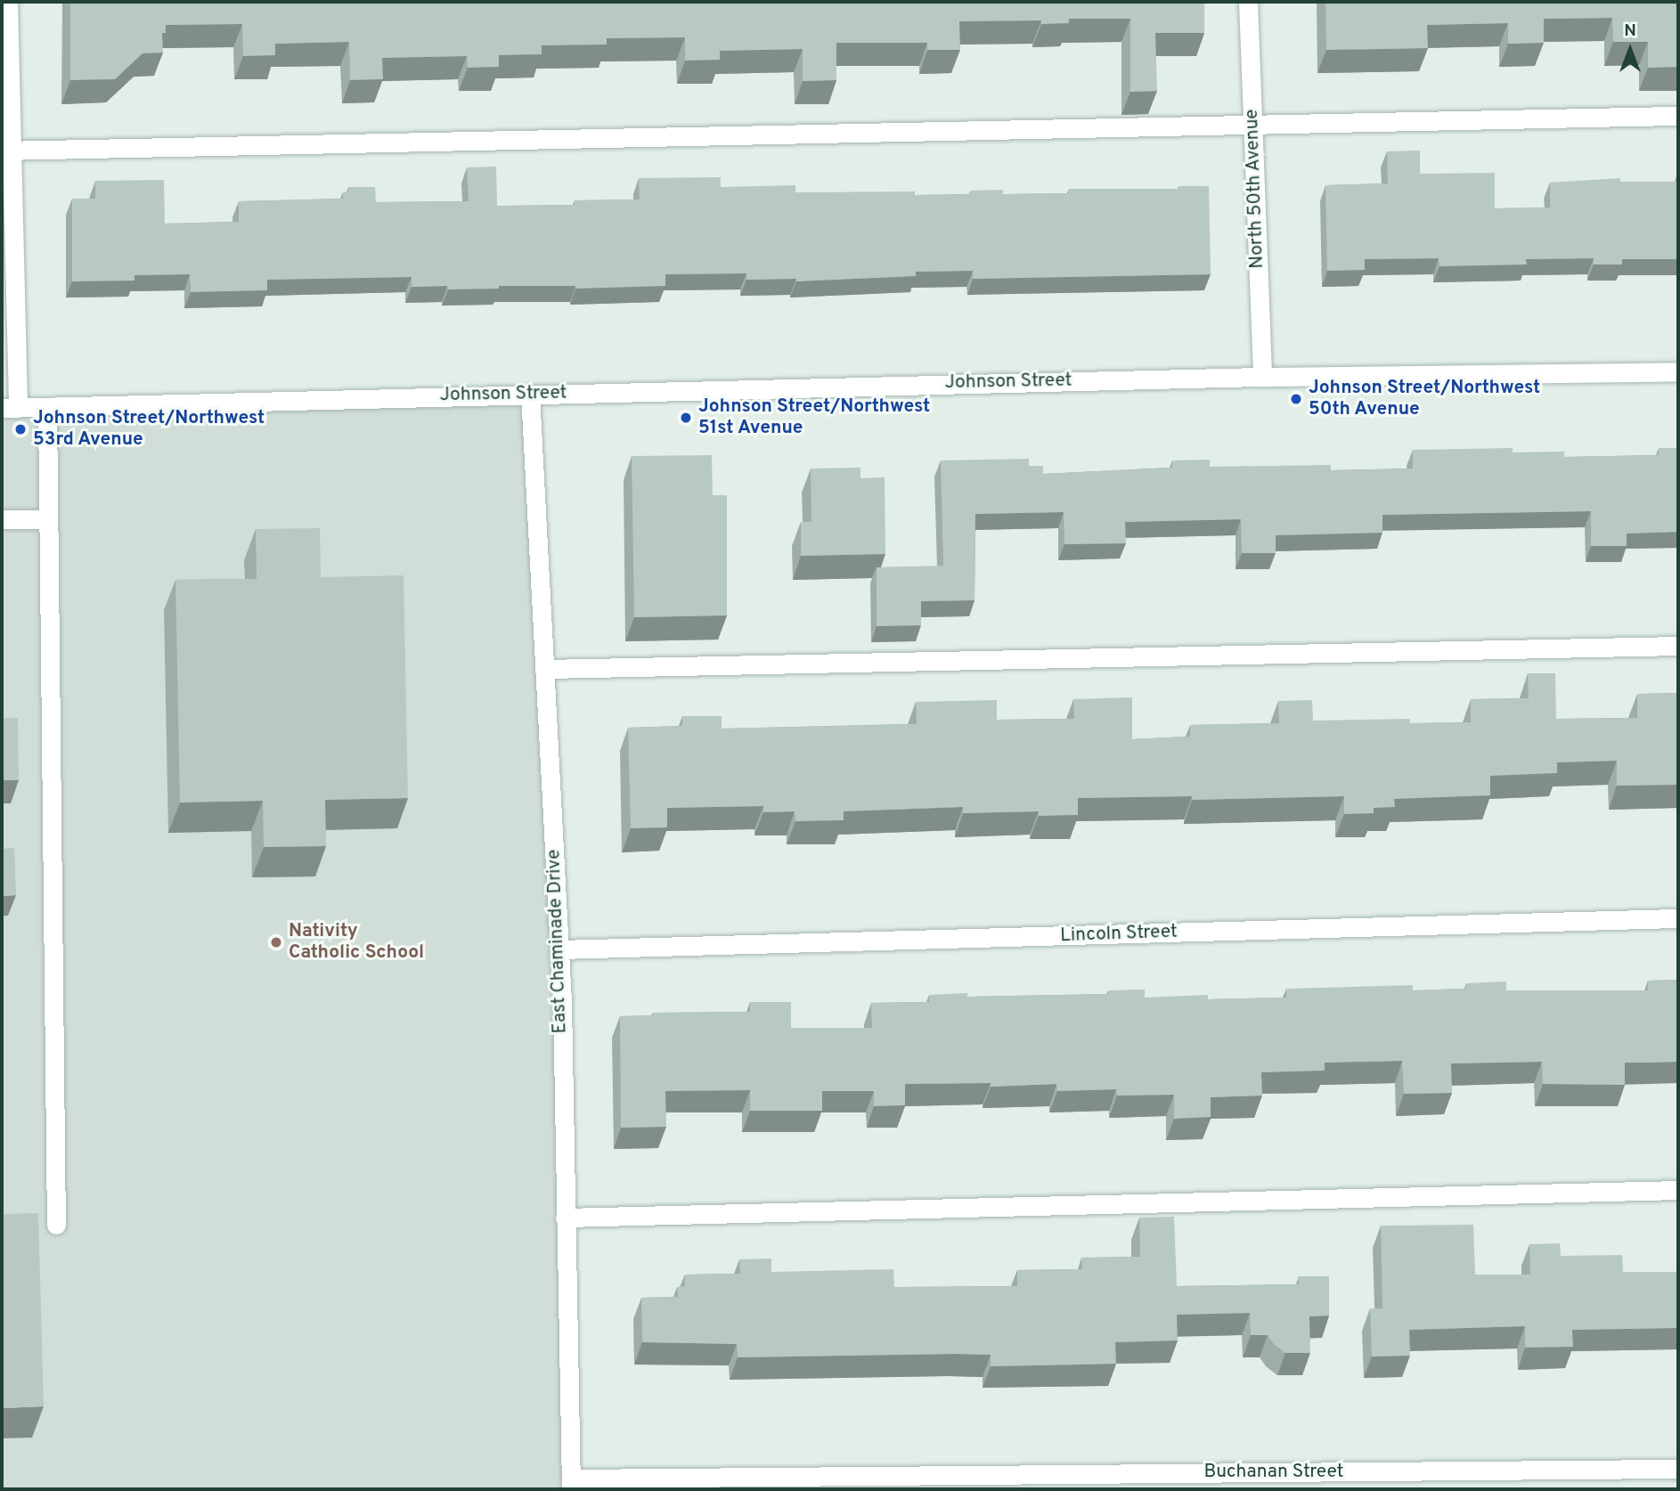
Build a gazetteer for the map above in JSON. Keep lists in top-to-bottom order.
{
  "streets": {
    "street": [
      "North 50th Avenue",
      "Johnson Street",
      "Lincoln Street",
      "East Chaminade Drive",
      "Buchanan Street"
    ]
  },
  "crossings": [
    ["North 50th Avenue", "Johnson Street"],
    ["Johnson Street", "East Chaminade Drive"],
    ["Lincoln Street", "East Chaminade Drive"],
    ["East Chaminade Drive", "Buchanan Street"]
  ],
  "places": [
    "Johnson Street/Northwest 50th Avenue",
    "Johnson Street/Northwest 51st Avenue",
    "Johnson Street/Northwest 53rd Avenue",
    "Nativity Catholic School"
  ],
  "north": "top"
}
